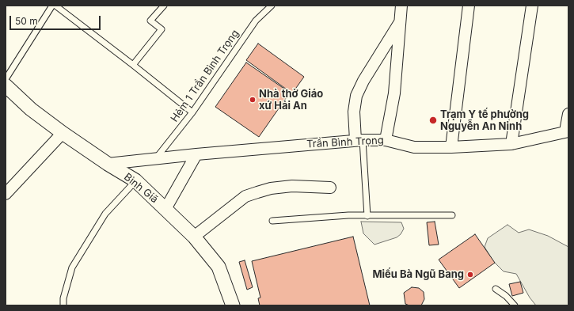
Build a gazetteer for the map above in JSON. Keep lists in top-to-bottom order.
{
  "streets": {
    "street": ["Trần Bình Trọng", "Bình Giã"],
    "lane": ["Hẻm 1 Trần Bình Trọng"]
  },
  "crossings": [
    ["Hẻm 1 Trần Bình Trọng", "Trần Bình Trọng"],
    ["Trần Bình Trọng", "Bình Giã"]
  ],
  "places": ["Nhà thờ Giáo xứ Hải An", "Trạm Y tế phường Nguyễn An Ninh", "Miếu Bà Ngũ Bang"],
  "scale_bar": "50 m"
}
